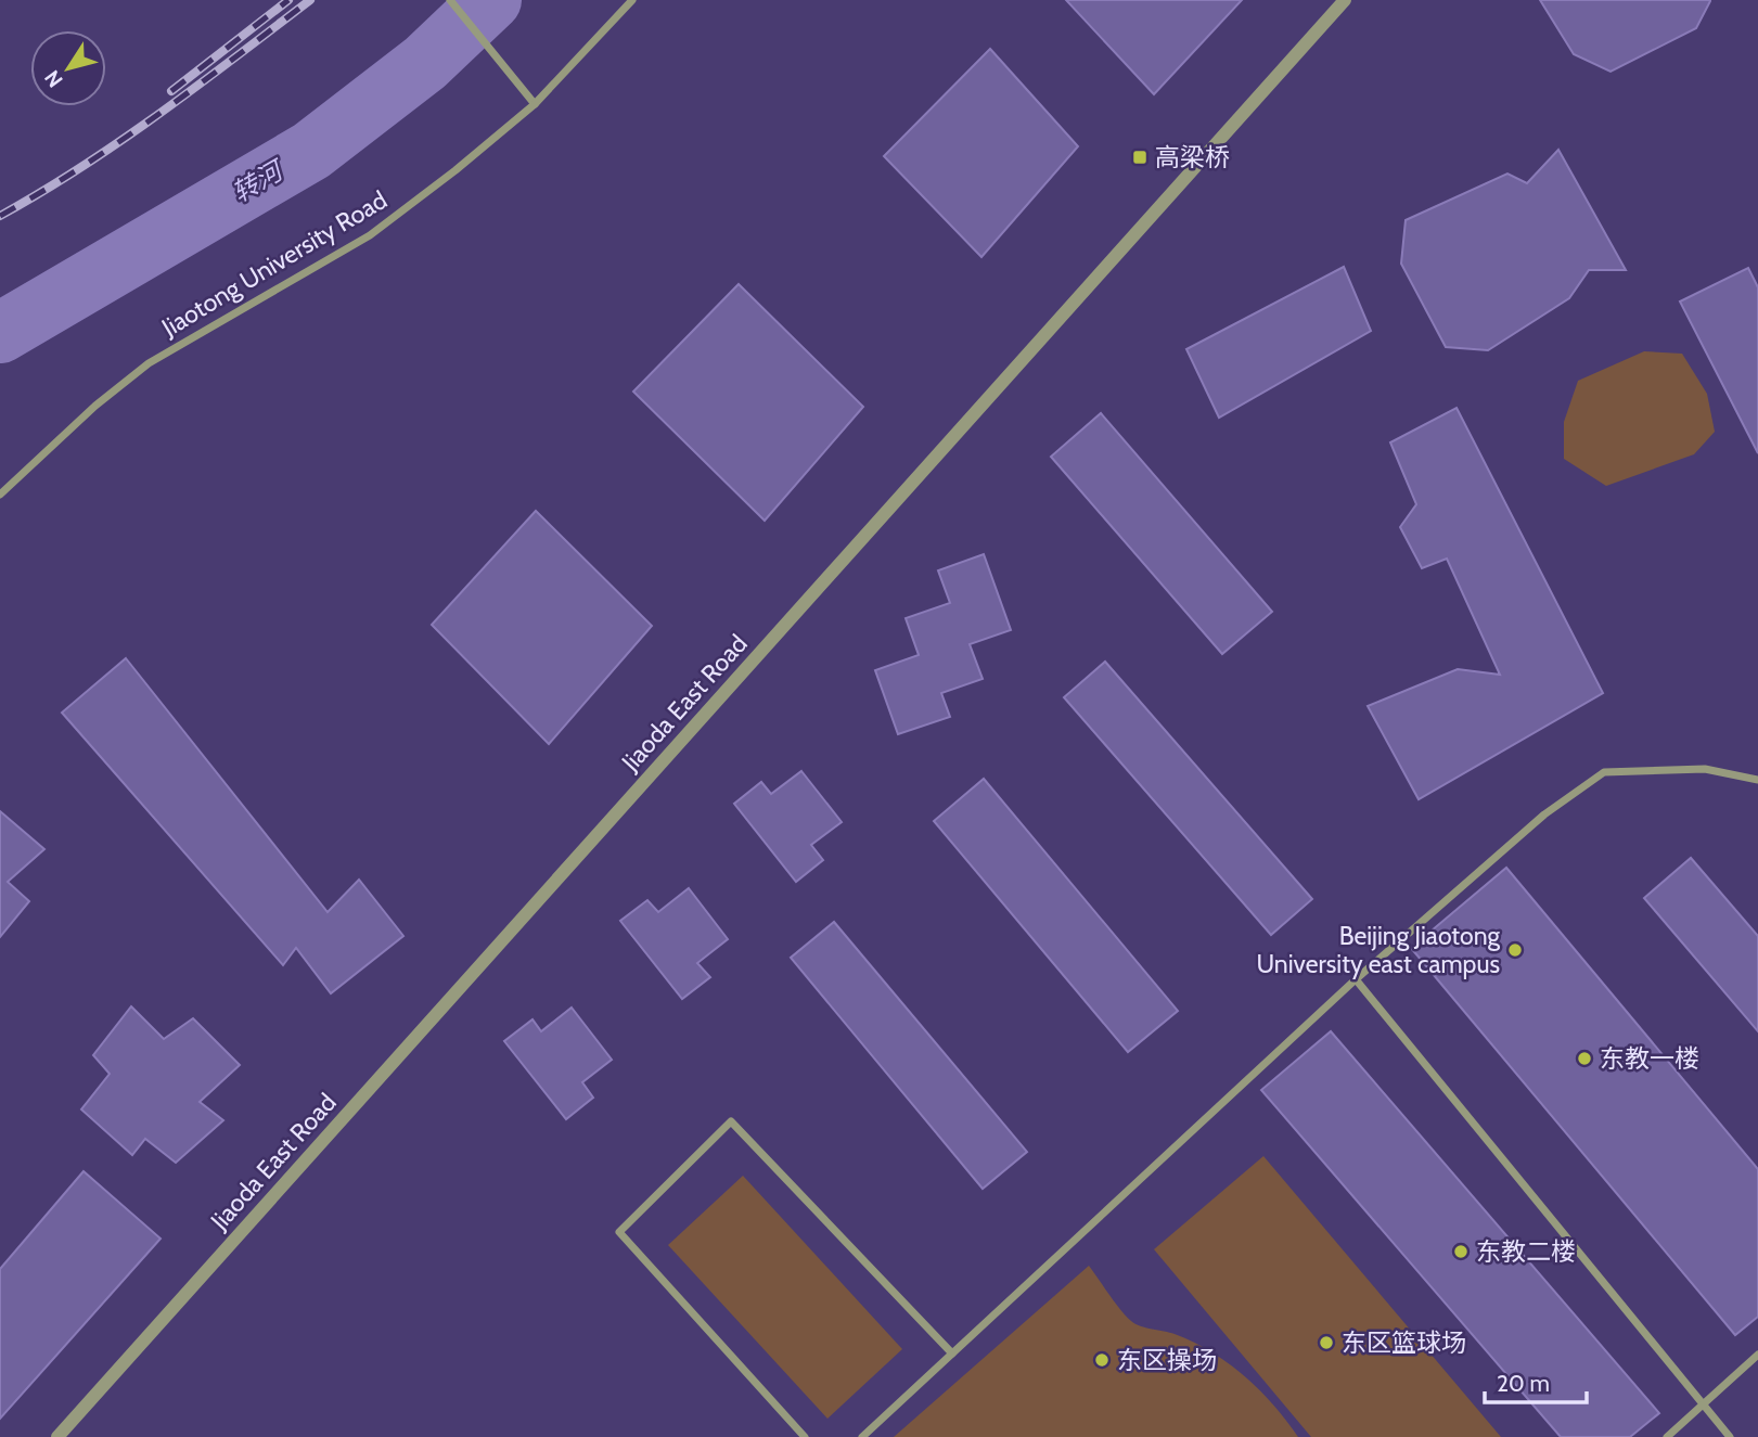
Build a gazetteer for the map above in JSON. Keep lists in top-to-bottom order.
{
  "streets": {
    "street": ["Jiaotong University Road", "Jiaoda East Road"]
  },
  "water": ["转河"],
  "places": {
    "transit": ["高梁桥"],
    "other": [
      "Beijing Jiaotong University east campus",
      "东教一楼",
      "东教二楼",
      "东区篮球场",
      "东区操场"
    ]
  },
  "scale_bar": "20 m",
  "north": "bottom left"
}
